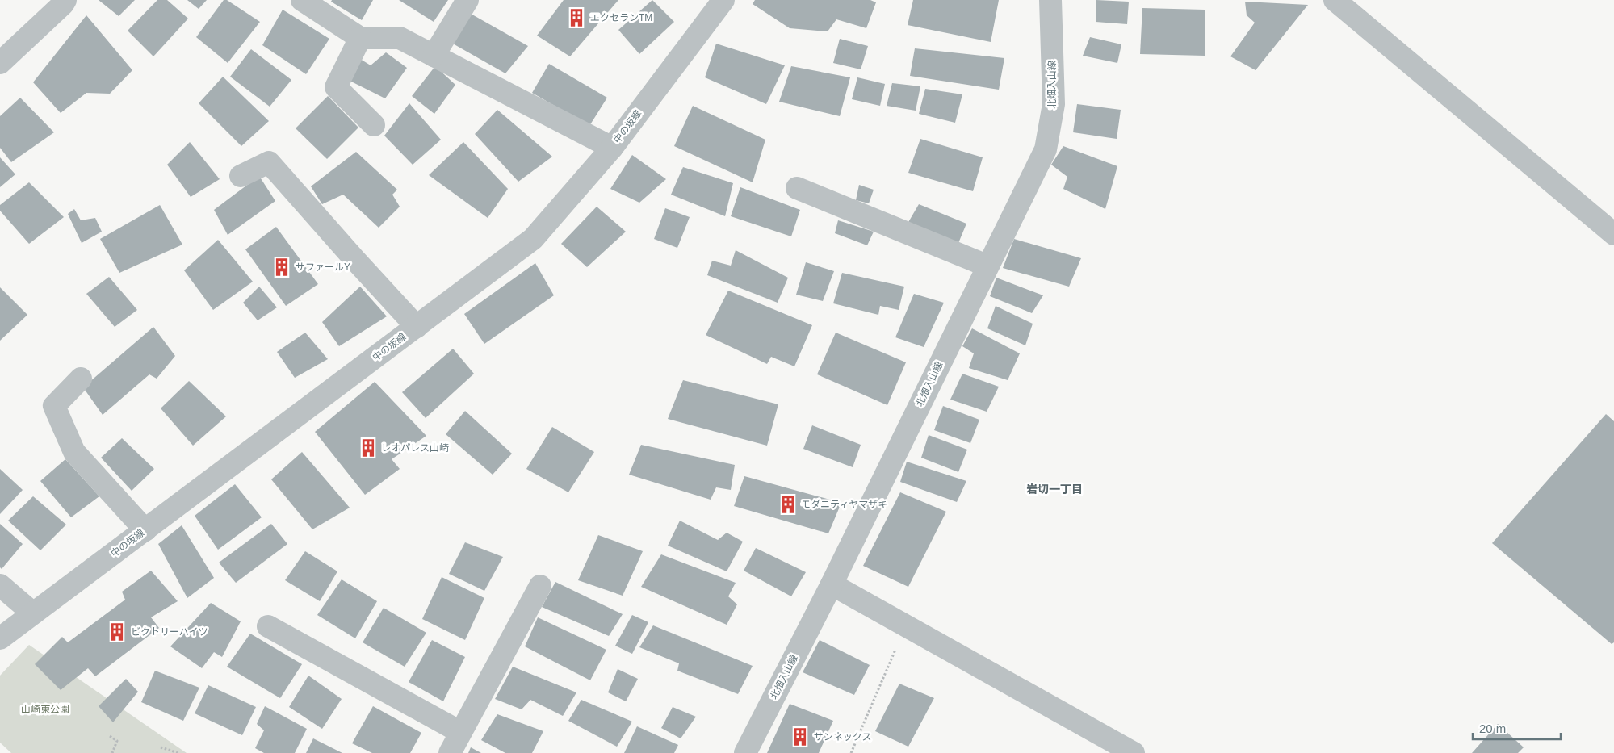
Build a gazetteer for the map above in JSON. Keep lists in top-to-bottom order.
{
  "streets": {
    "street": ["北畑入山線", "中の坂線"]
  },
  "districts": ["岩切一丁目"],
  "parks": ["山崎東公園"],
  "places": {
    "building": [
      "エクセランTM",
      "サファールY",
      "レオパレス山崎",
      "モダニティヤマザキ",
      "ビクトリーハイツ",
      "サンネックス"
    ]
  },
  "scale_bar": "20 m"
}
